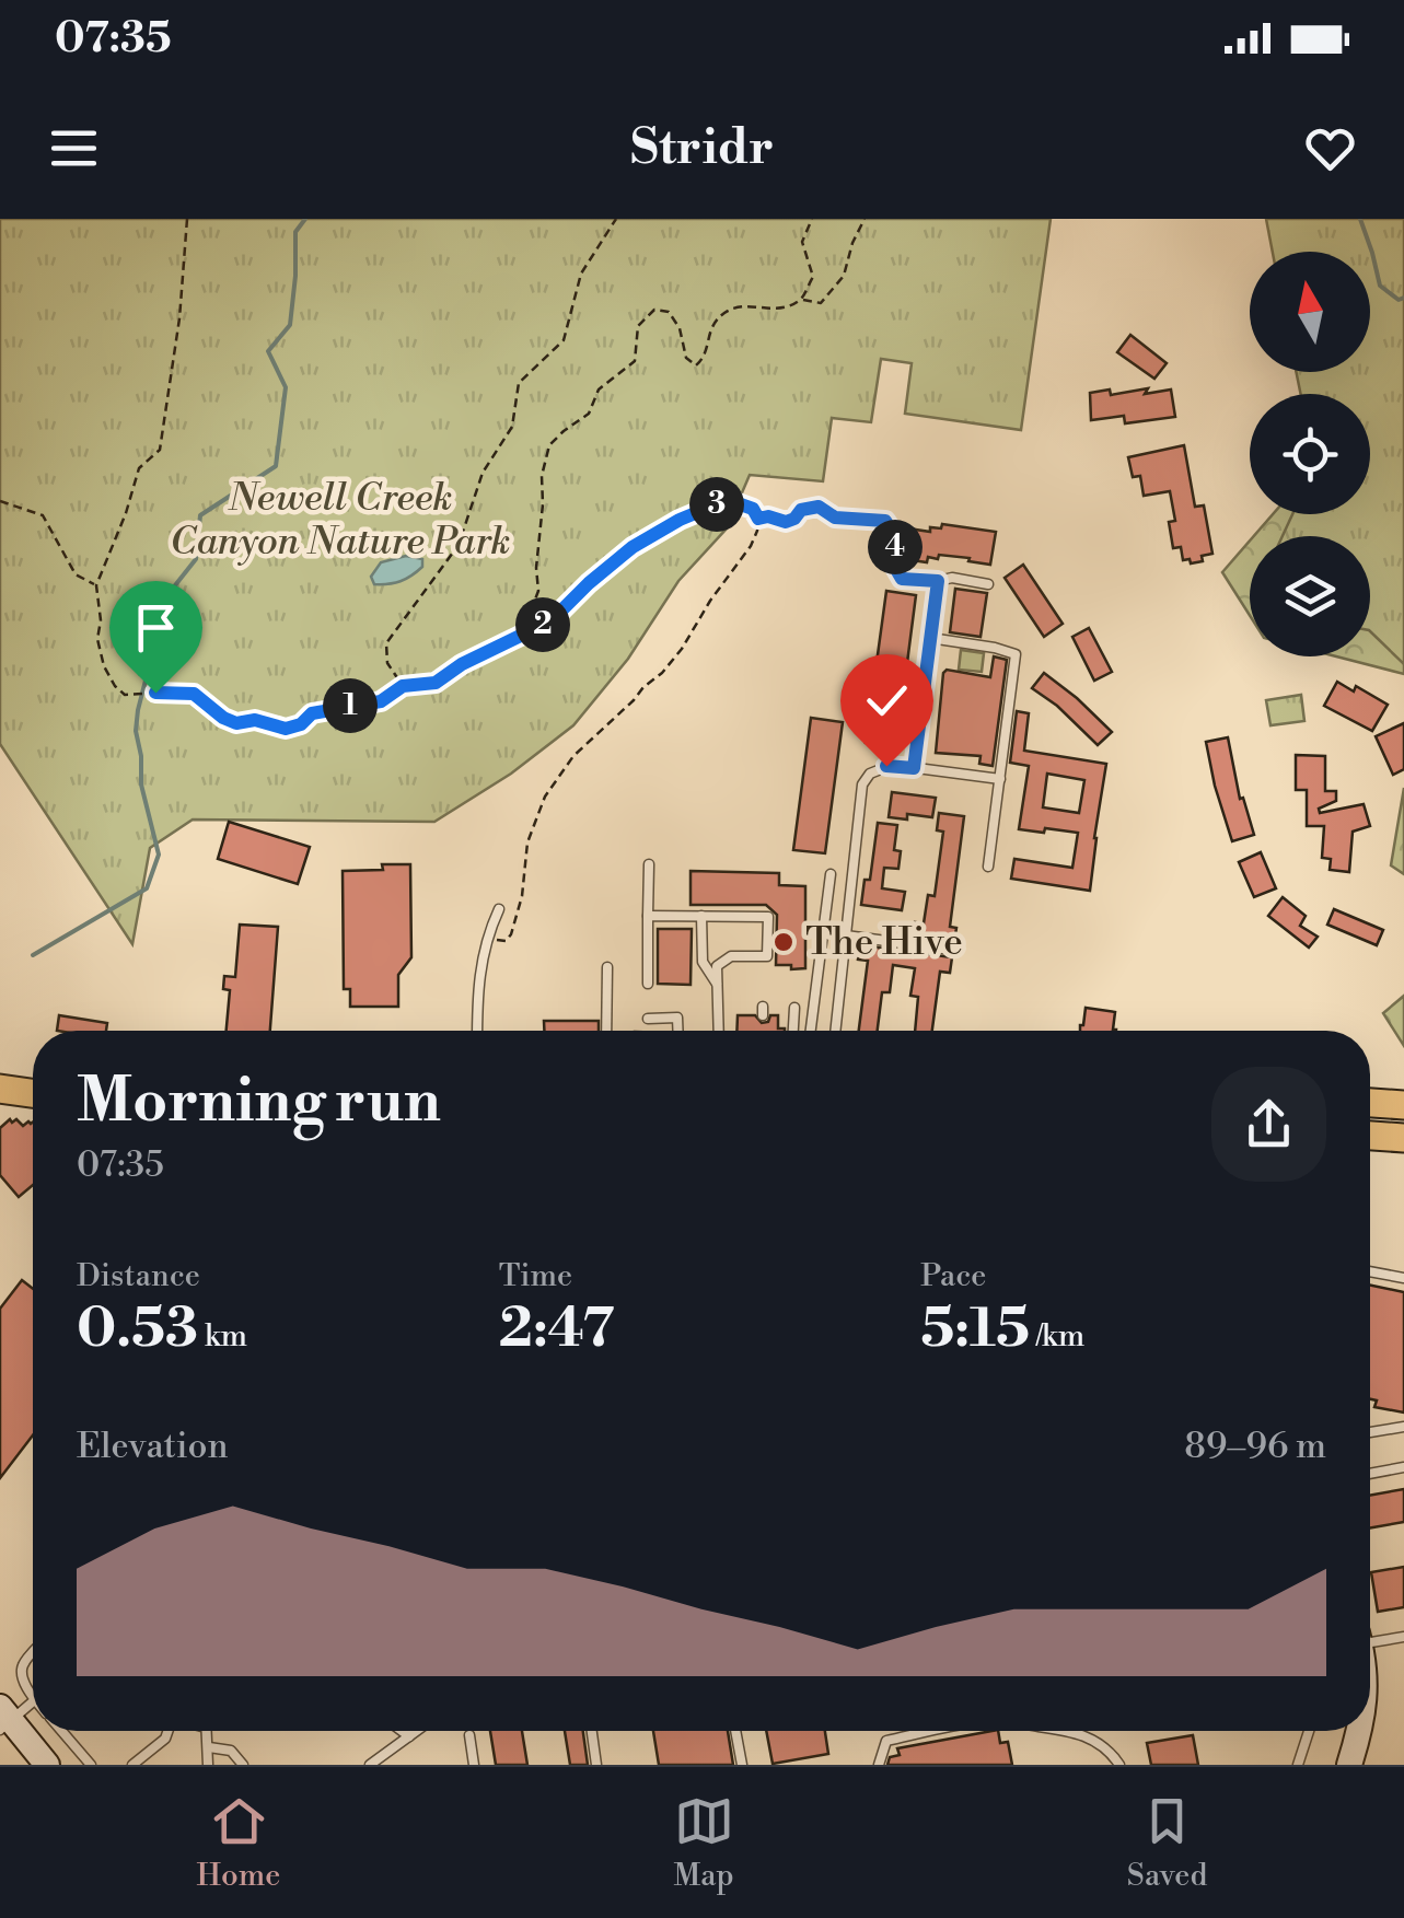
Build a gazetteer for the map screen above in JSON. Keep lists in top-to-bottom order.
{
  "parks": ["Newell Creek Canyon Nature Park"],
  "places": ["The Hive"],
  "north": "top",
  "page": {
    "status": "07:35",
    "header": "Stridr",
    "pins": [
      "3",
      "4",
      "2",
      "1"
    ],
    "heading": ["Morning run", "07:35"],
    "stats": [
      ["Distance", "0.53 km"],
      ["Time", "2:47"],
      ["Pace", "5:15 /km"]
    ],
    "chart": ["Elevation", "89–96 m"],
    "tabs": ["Home", "Map", "Saved"]
  }
}
